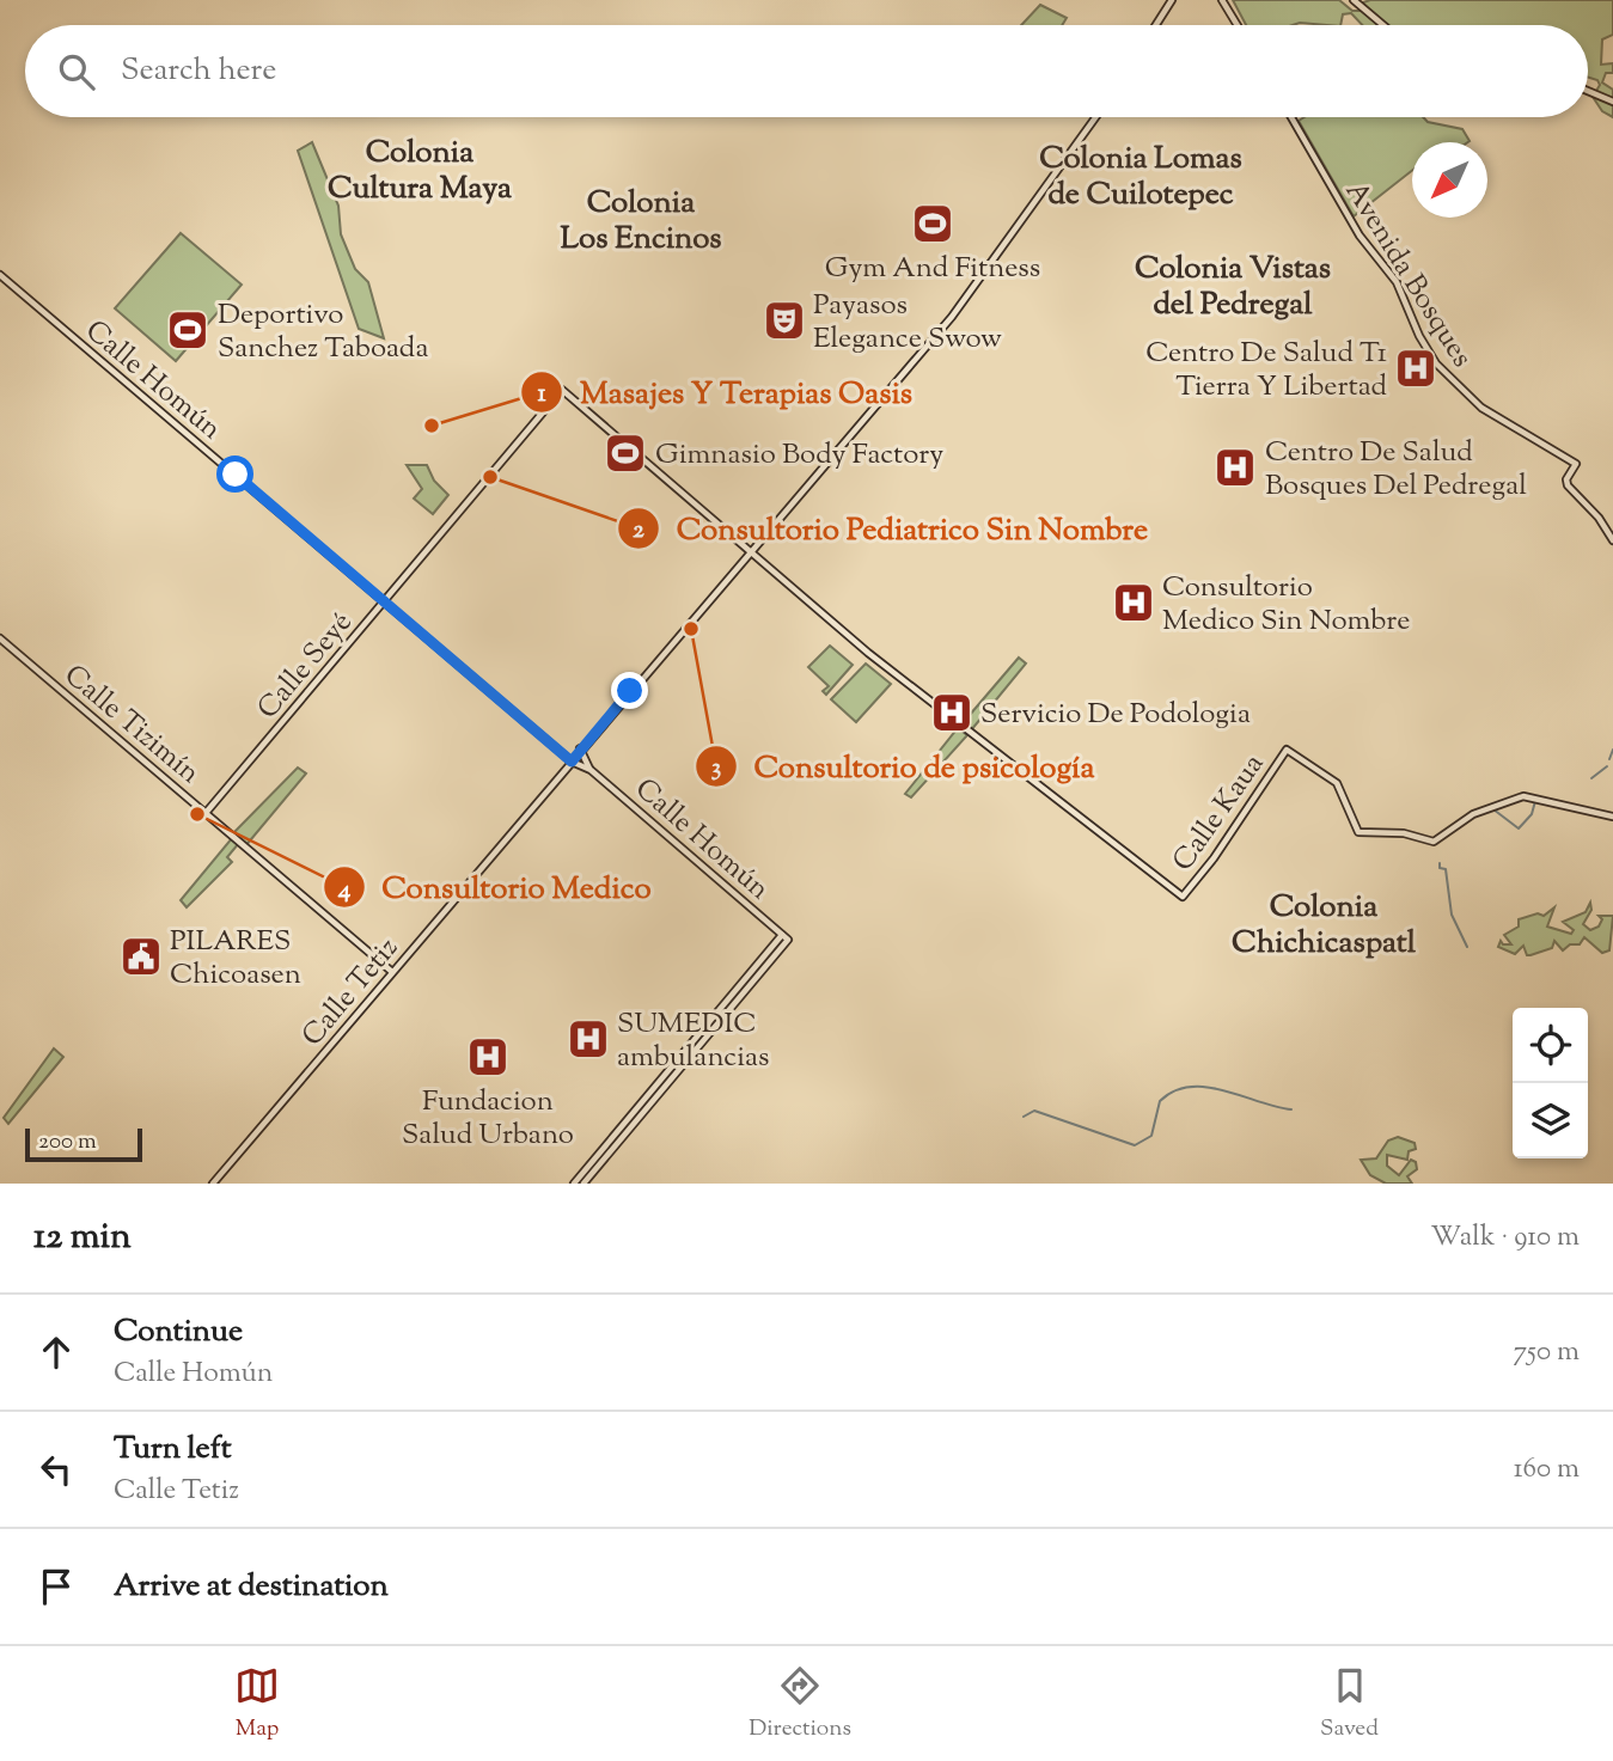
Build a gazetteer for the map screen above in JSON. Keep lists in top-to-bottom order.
{
  "streets": {
    "street": [
      "Avenida Bosques",
      "Calle Homún",
      "Calle Seyé",
      "Calle Tizimín",
      "Calle Kaua",
      "Calle Tetiz"
    ]
  },
  "crossings": [
    ["Calle Homún", "Calle Seyé"],
    ["Calle Homún", "Calle Tetiz"],
    ["Calle Seyé", "Calle Tizimín"],
    ["Calle Seyé", "Calle Kaua"],
    ["Calle Seyé", "Calle Tetiz"],
    ["Calle Tizimín", "Calle Tetiz"],
    ["Calle Kaua", "Calle Tetiz"]
  ],
  "districts": [
    "Colonia Cultura Maya",
    "Colonia Lomas de Cuilotepec",
    "Colonia Los Encinos",
    "Colonia Vistas del Pedregal",
    "Colonia Chichicaspatl"
  ],
  "places": {
    "sports": ["Gym And Fitness", "Deportivo Sanchez Taboada", "Gimnasio Body Factory"],
    "theatre": ["Payasos Elegance Swow"],
    "hospital": [
      "Centro De Salud T1 Tierra Y Libertad",
      "Centro De Salud Bosques Del Pedregal",
      "Consultorio Medico Sin Nombre",
      "Servicio De Podologia",
      "SUMEDIC ambulancias",
      "Fundacion Salud Urbano"
    ],
    "other": [
      "Masajes Y Terapias Oasis",
      "Consultorio Pediatrico Sin Nombre",
      "Consultorio de psicología",
      "Consultorio Medico"
    ],
    "public building": ["PILARES Chicoasen"]
  },
  "scale_bar": "200 m",
  "north": "bottom left",
  "page": {
    "search": "Search here",
    "scale": "200 m",
    "heading": ["12 min", "Walk · 910 m"],
    "list": [
      ["Continue", "Calle Homún", "750 m"],
      ["Turn left", "Calle Tetiz", "160 m"],
      "Arrive at destination"
    ],
    "nav": ["Map", "Directions", "Saved"]
  }
}
